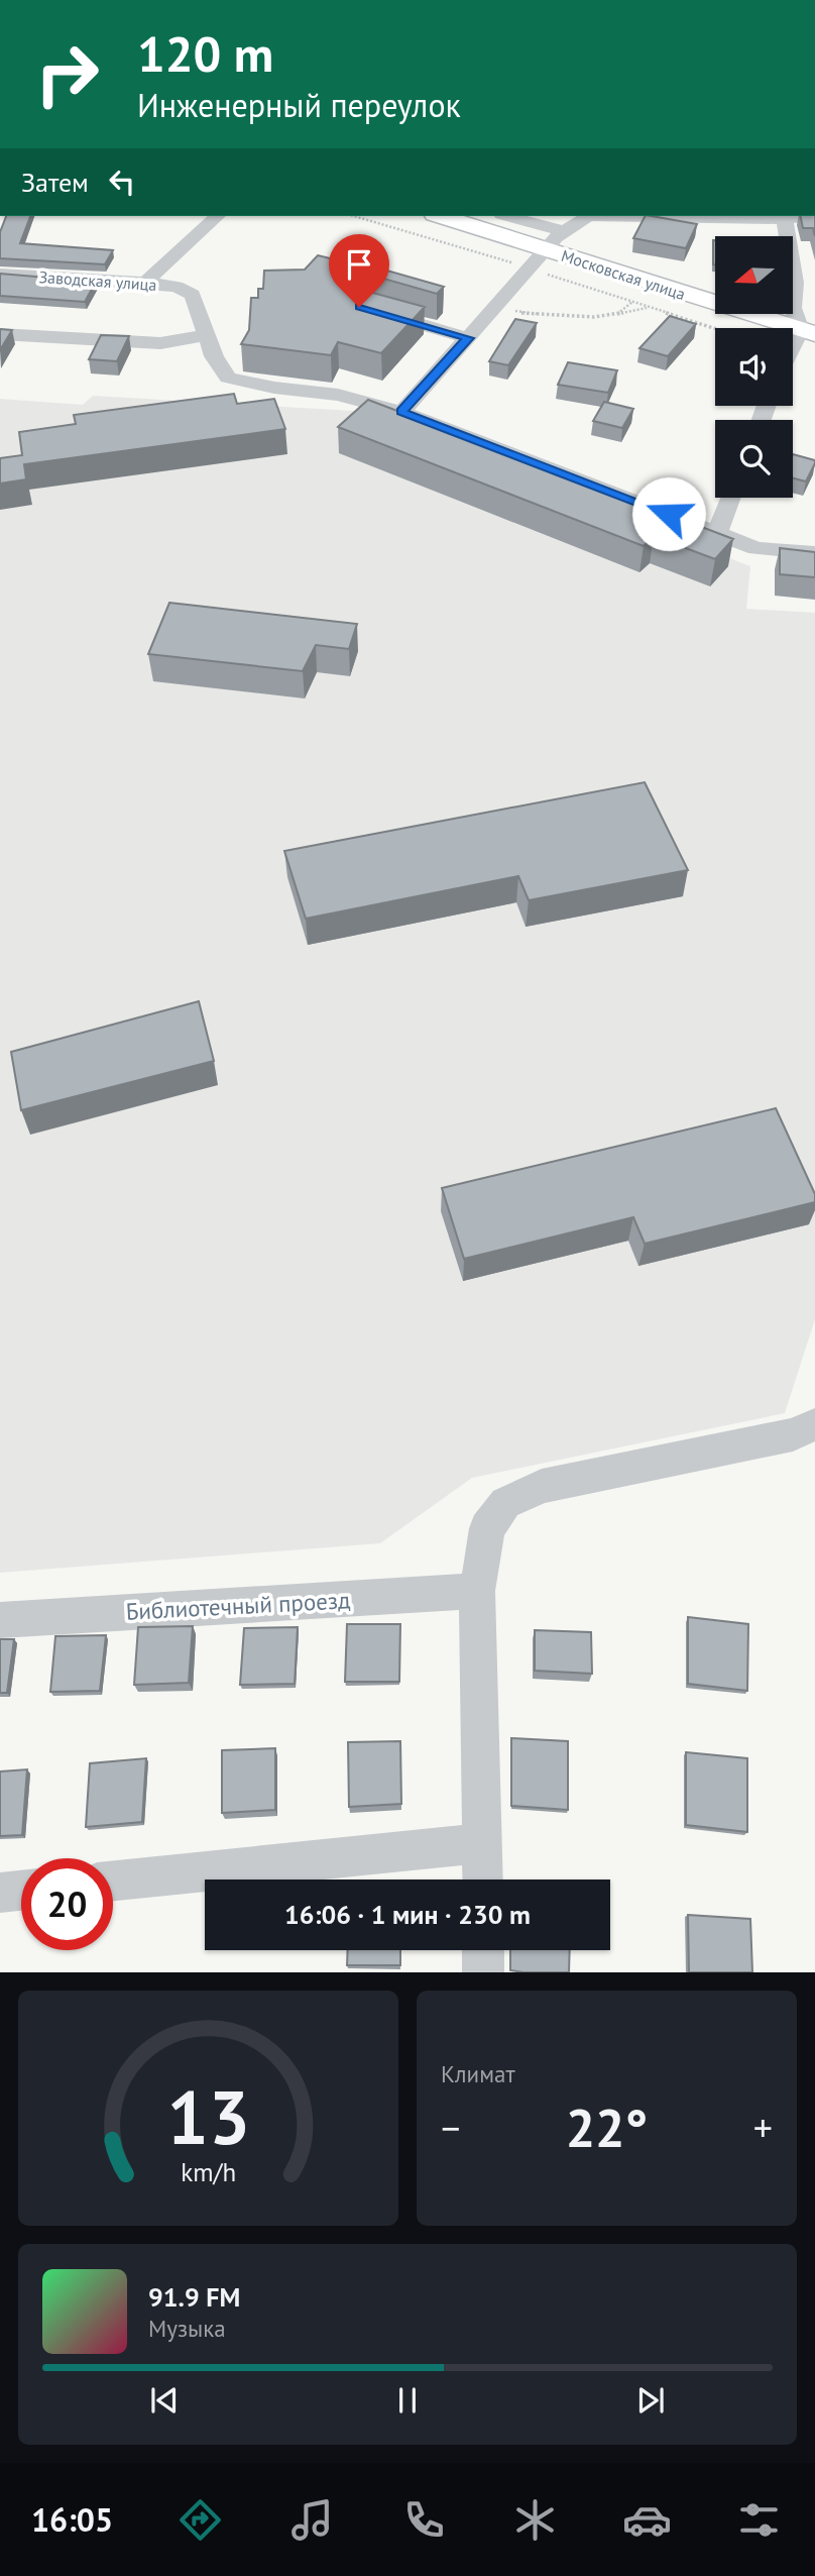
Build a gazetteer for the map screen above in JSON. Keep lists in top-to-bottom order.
{
  "streets": {
    "main road": ["Московская улица"],
    "street": ["Заводская улица", "Библиотечный проезд"]
  },
  "north": "left",
  "page": {
    "turn": ["120 m", "Инженерный переулок"],
    "then": "Затем",
    "limit": "20",
    "trip": "16:06 · 1 мин · 230 m",
    "tile": "Климат",
    "heat": ["−", "22°", "+"],
    "song": ["91.9 FM", "Музыка"],
    "tabs": "16:05",
    "gauge": ["13", "km/h"]
  }
}
